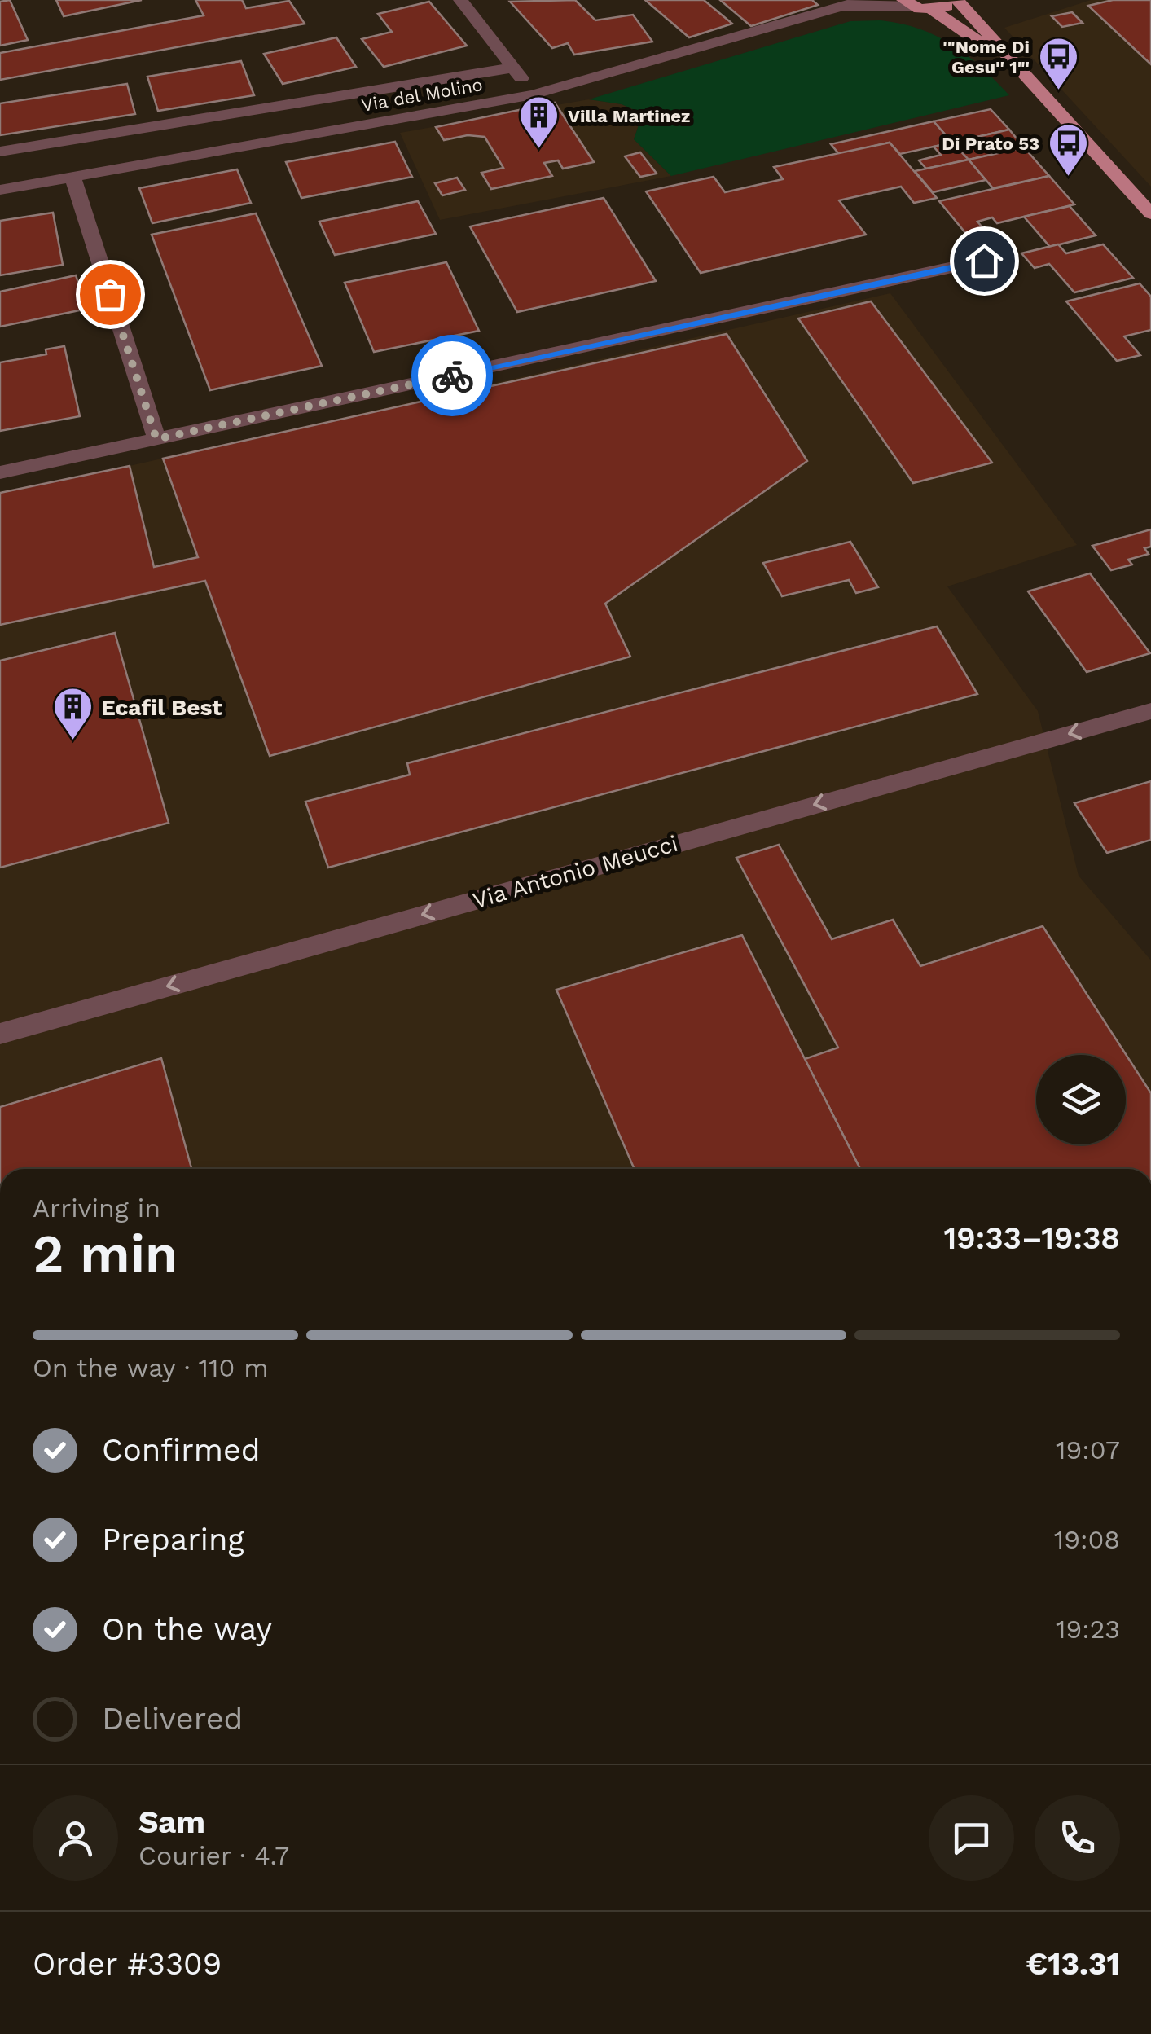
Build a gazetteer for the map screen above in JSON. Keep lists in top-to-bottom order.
{
  "streets": {
    "street": ["Via del Molino", "Via Antonio Meucci"]
  },
  "one_way": ["Via Antonio Meucci"],
  "places": {
    "bus stop": ["'\"Nome Di Gesu'' 1\"'", "Di Prato 53"],
    "building": ["Villa Martinez", "Ecafil Best"]
  },
  "page": {
    "heading": ["2 min", "Arriving in", "19:33–19:38"],
    "panel": [
      "Sam",
      "Courier · 4.7",
      "Order #3309",
      "€13.31"
    ],
    "bar": "On the way · 110 m",
    "list": [
      ["Confirmed", "19:07"],
      ["Preparing", "19:08"],
      ["On the way", "19:23"],
      "Delivered"
    ]
  }
}
